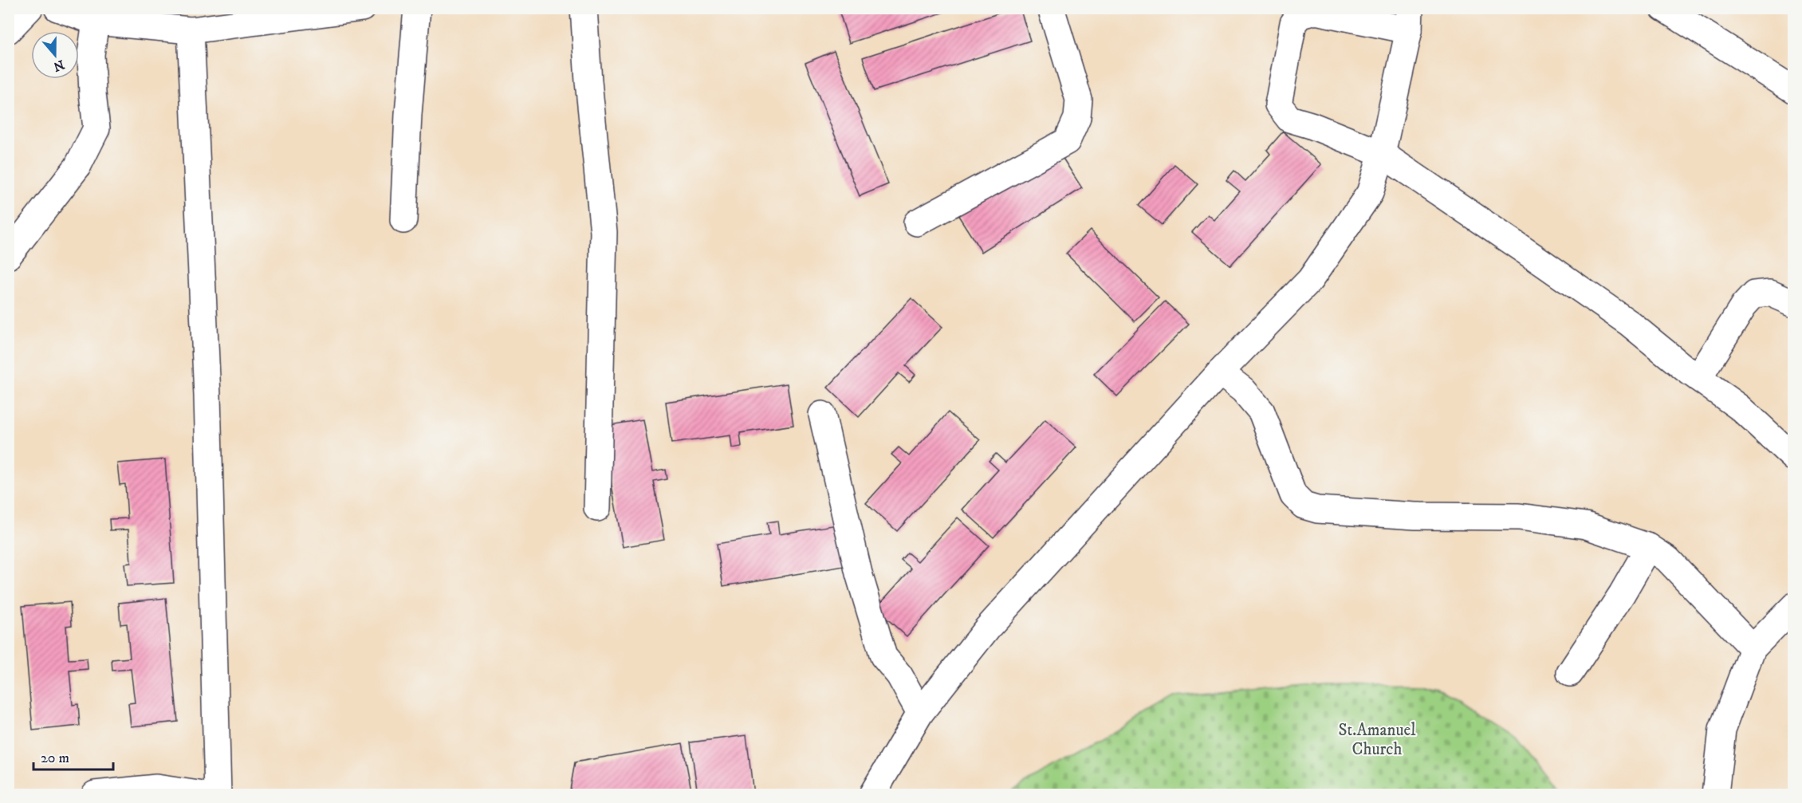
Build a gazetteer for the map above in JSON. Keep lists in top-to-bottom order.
{
  "parks": ["St.Amanuel Church"],
  "scale_bar": "20 m",
  "north": "bottom"
}
